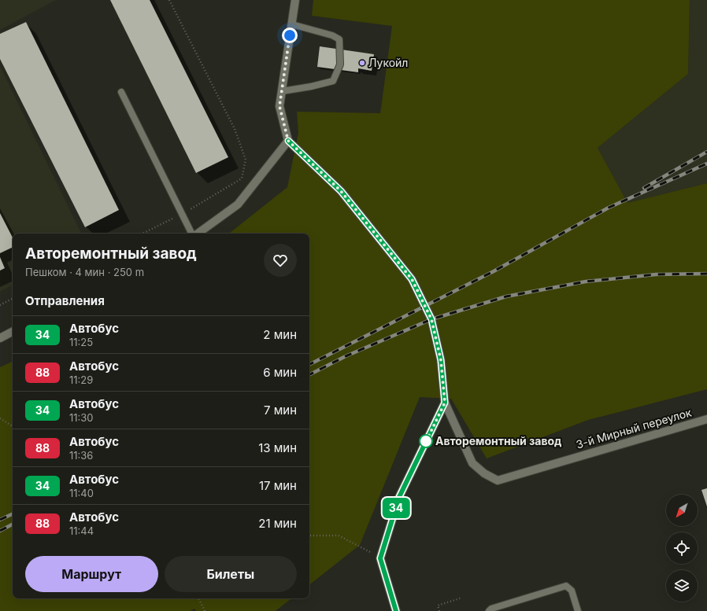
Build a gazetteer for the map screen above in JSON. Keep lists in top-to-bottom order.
{
  "streets": {
    "street": ["3-й Мирный переулок"]
  },
  "places": ["Лукойл", "Авторемонтный завод"],
  "lines": ["bus line 34"],
  "north": "bottom left",
  "page": {
    "on_map": "34",
    "heading": [
      ["Авторемонтный завод", "Пешком · 4 мин · 250 m"],
      "Отправления"
    ],
    "list": [
      {
        "mark": "34",
        "name": "Автобус",
        "note": "11:25",
        "value": "2 мин"
      },
      {
        "mark": "88",
        "name": "Автобус",
        "note": "11:29",
        "value": "6 мин"
      },
      {
        "mark": "34",
        "name": "Автобус",
        "note": "11:30",
        "value": "7 мин"
      },
      {
        "mark": "88",
        "name": "Автобус",
        "note": "11:36",
        "value": "13 мин"
      },
      {
        "mark": "34",
        "name": "Автобус",
        "note": "11:40",
        "value": "17 мин"
      },
      {
        "mark": "88",
        "name": "Автобус",
        "note": "11:44",
        "value": "21 мин"
      }
    ],
    "buttons": ["Маршрут", "Билеты"]
  }
}
